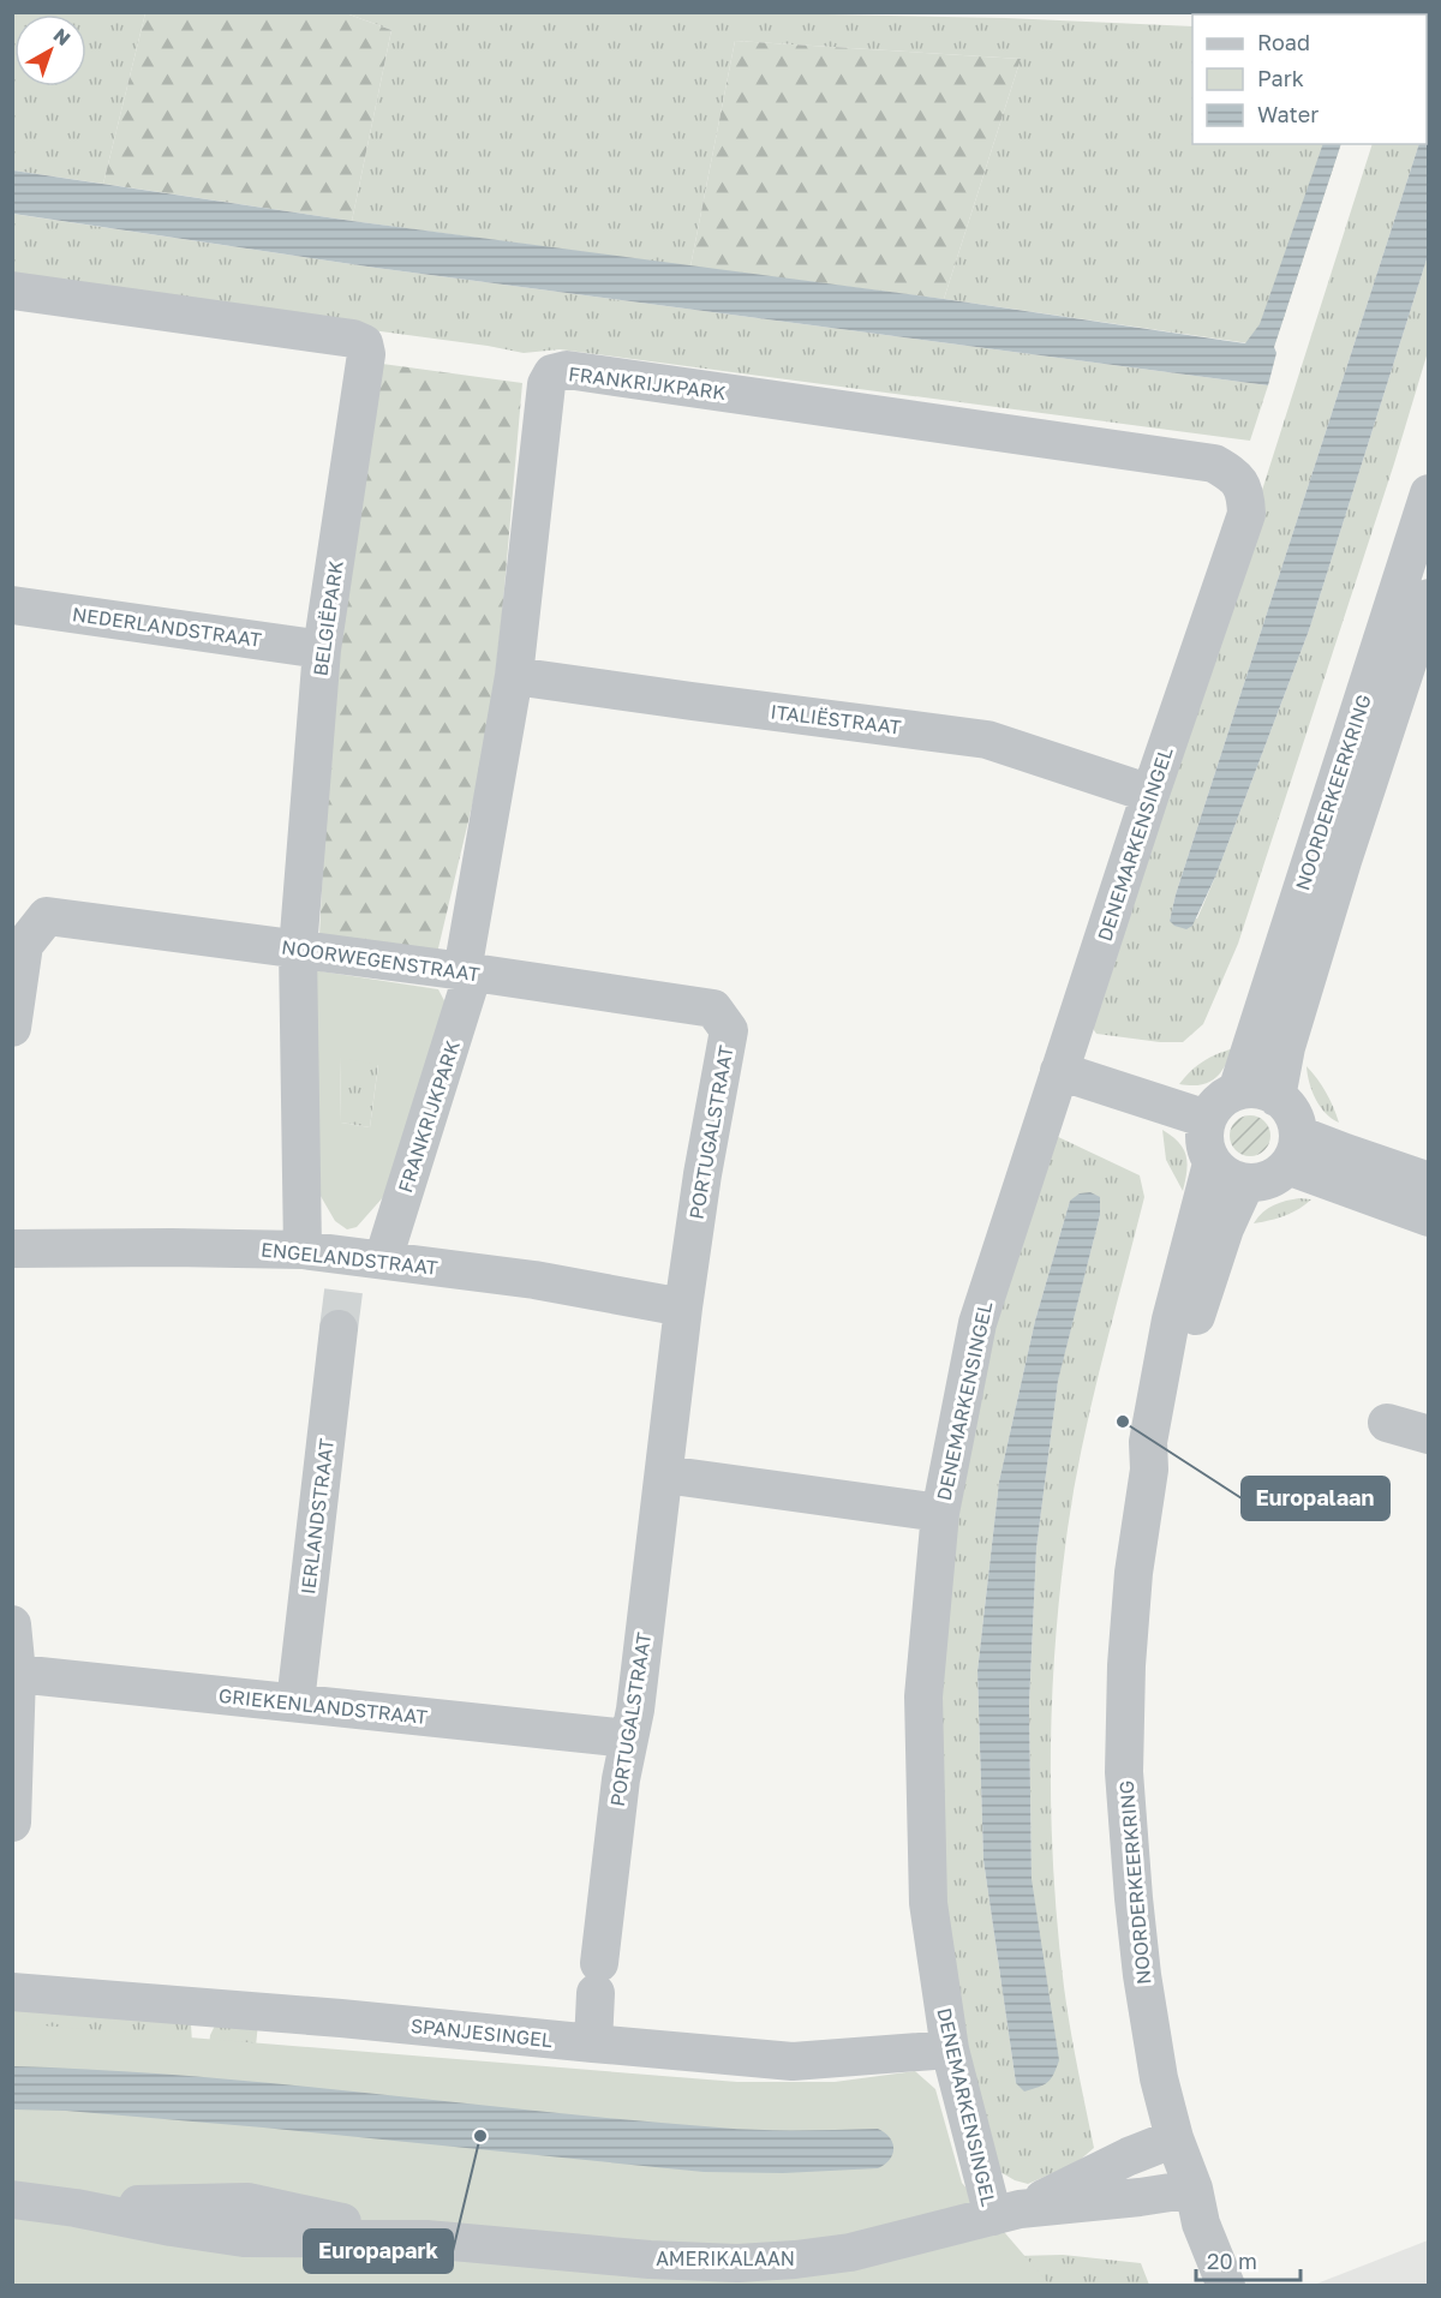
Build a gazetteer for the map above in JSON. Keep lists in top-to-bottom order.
{
  "streets": {
    "street": [
      "FRANKRIJKPARK",
      "BELGIËPARK",
      "NEDERLANDSTRAAT",
      "ITALIËSTRAAT",
      "NOORDERKEERKRING",
      "DENEMARKENSINGEL",
      "NOORWEGENSTRAAT",
      "PORTUGALSTRAAT",
      "ENGELANDSTRAAT",
      "IERLANDSTRAAT",
      "GRIEKENLANDSTRAAT",
      "SPANJESINGEL",
      "AMERIKALAAN"
    ]
  },
  "crossings": [
    ["FRANKRIJKPARK", "ITALIËSTRAAT"],
    ["FRANKRIJKPARK", "DENEMARKENSINGEL"],
    ["FRANKRIJKPARK", "NOORWEGENSTRAAT"],
    ["FRANKRIJKPARK", "ENGELANDSTRAAT"],
    ["BELGIËPARK", "NEDERLANDSTRAAT"],
    ["BELGIËPARK", "NOORWEGENSTRAAT"],
    ["BELGIËPARK", "ENGELANDSTRAAT"],
    ["ITALIËSTRAAT", "DENEMARKENSINGEL"],
    ["NOORDERKEERKRING", "AMERIKALAAN"],
    ["DENEMARKENSINGEL", "SPANJESINGEL"],
    ["DENEMARKENSINGEL", "AMERIKALAAN"],
    ["NOORWEGENSTRAAT", "PORTUGALSTRAAT"],
    ["PORTUGALSTRAAT", "ENGELANDSTRAAT"],
    ["PORTUGALSTRAAT", "GRIEKENLANDSTRAAT"],
    ["PORTUGALSTRAAT", "SPANJESINGEL"],
    ["IERLANDSTRAAT", "GRIEKENLANDSTRAAT"]
  ],
  "places": ["Europalaan", "Europapark"],
  "legend": ["Road", "Park", "Water"],
  "scale_bar": "20 m",
  "north": "top right"
}
